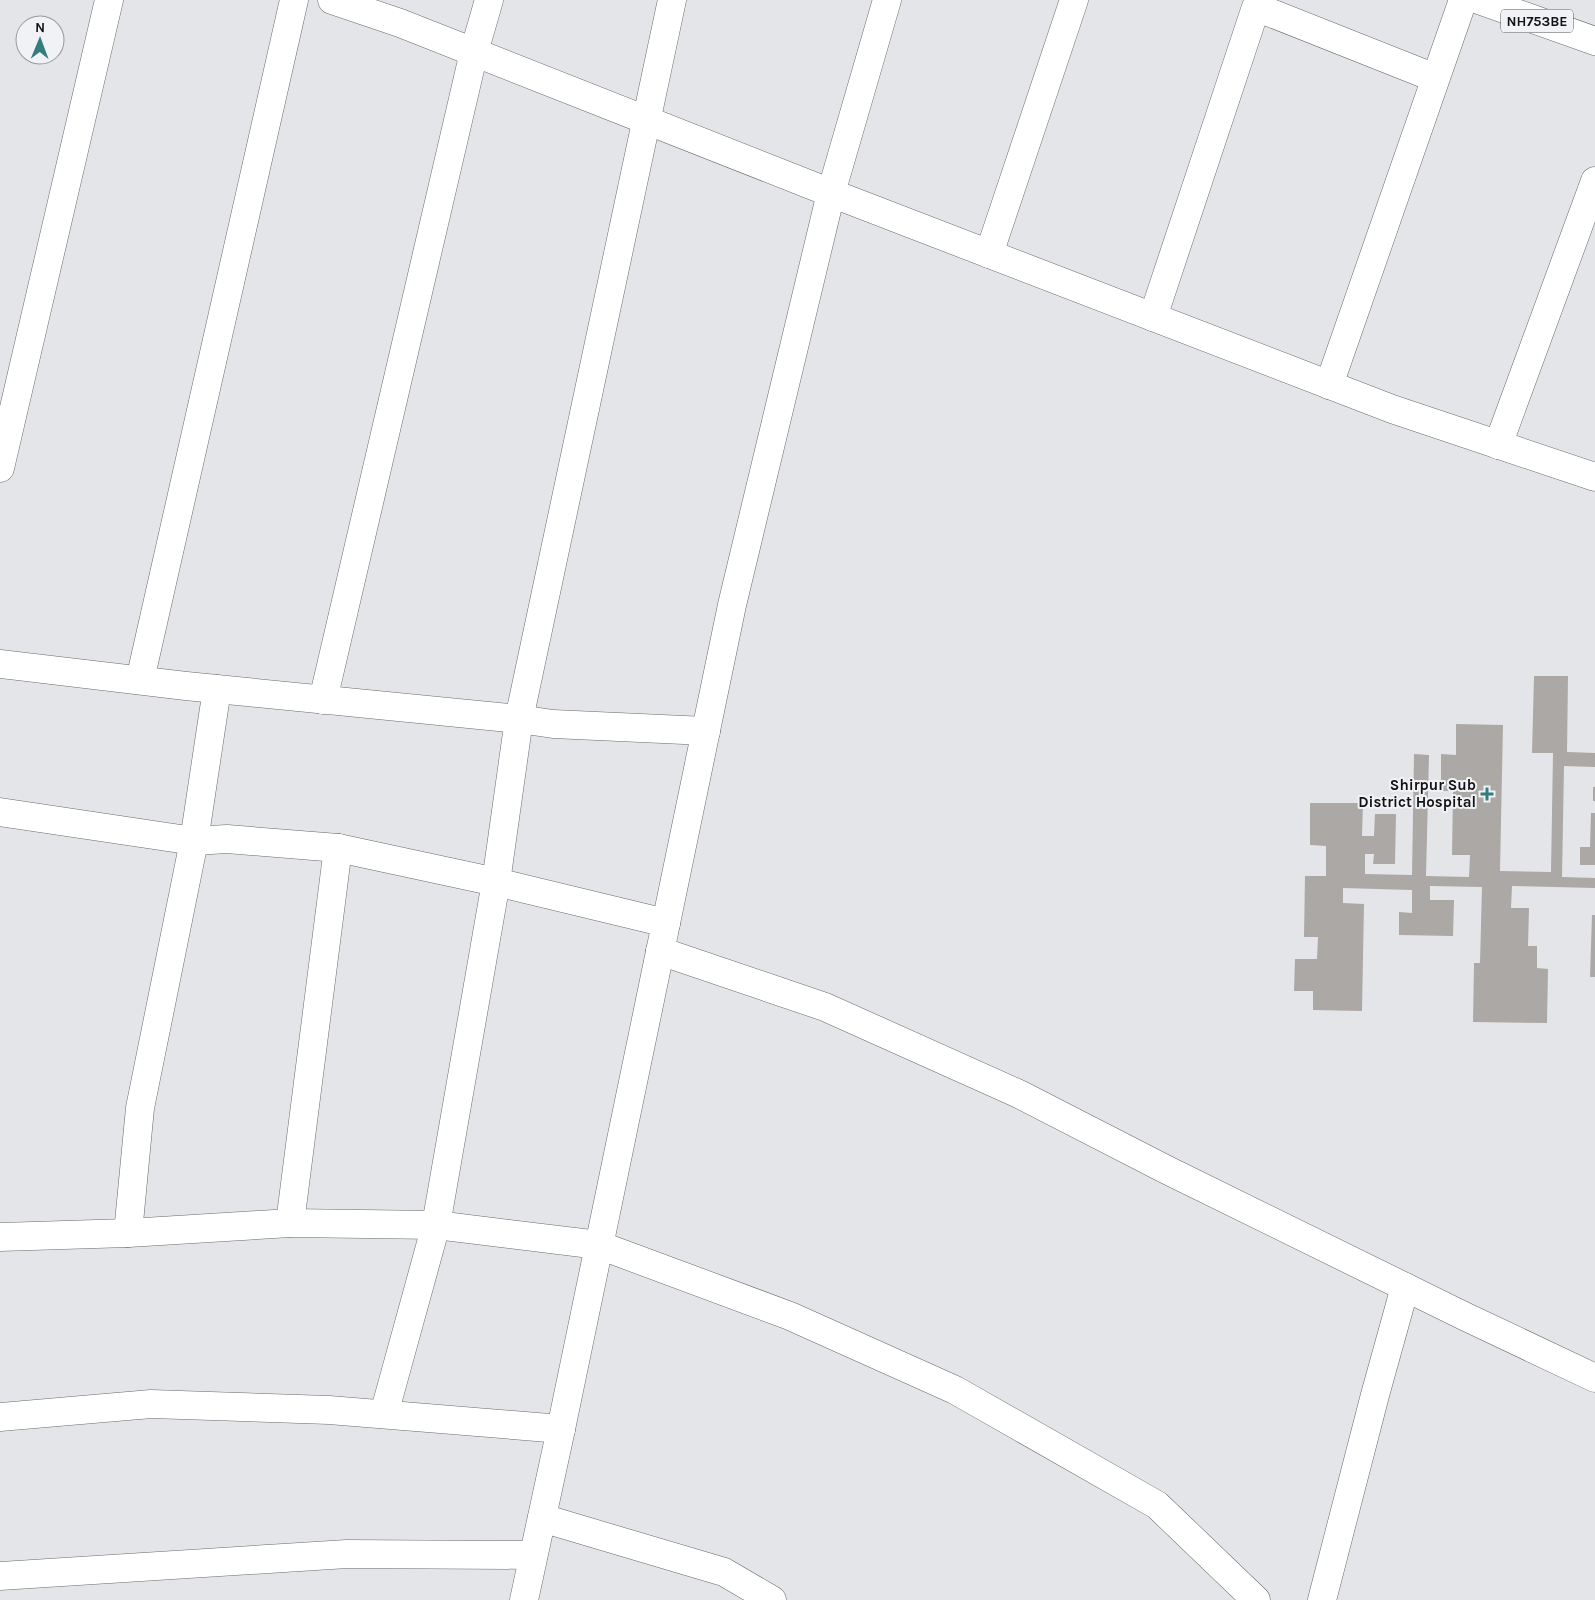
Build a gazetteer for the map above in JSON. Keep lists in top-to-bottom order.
{
  "streets": {
    "main road": ["NH753BE"]
  },
  "places": {
    "health": ["Shirpur Sub District Hospital"]
  },
  "north": "top"
}
